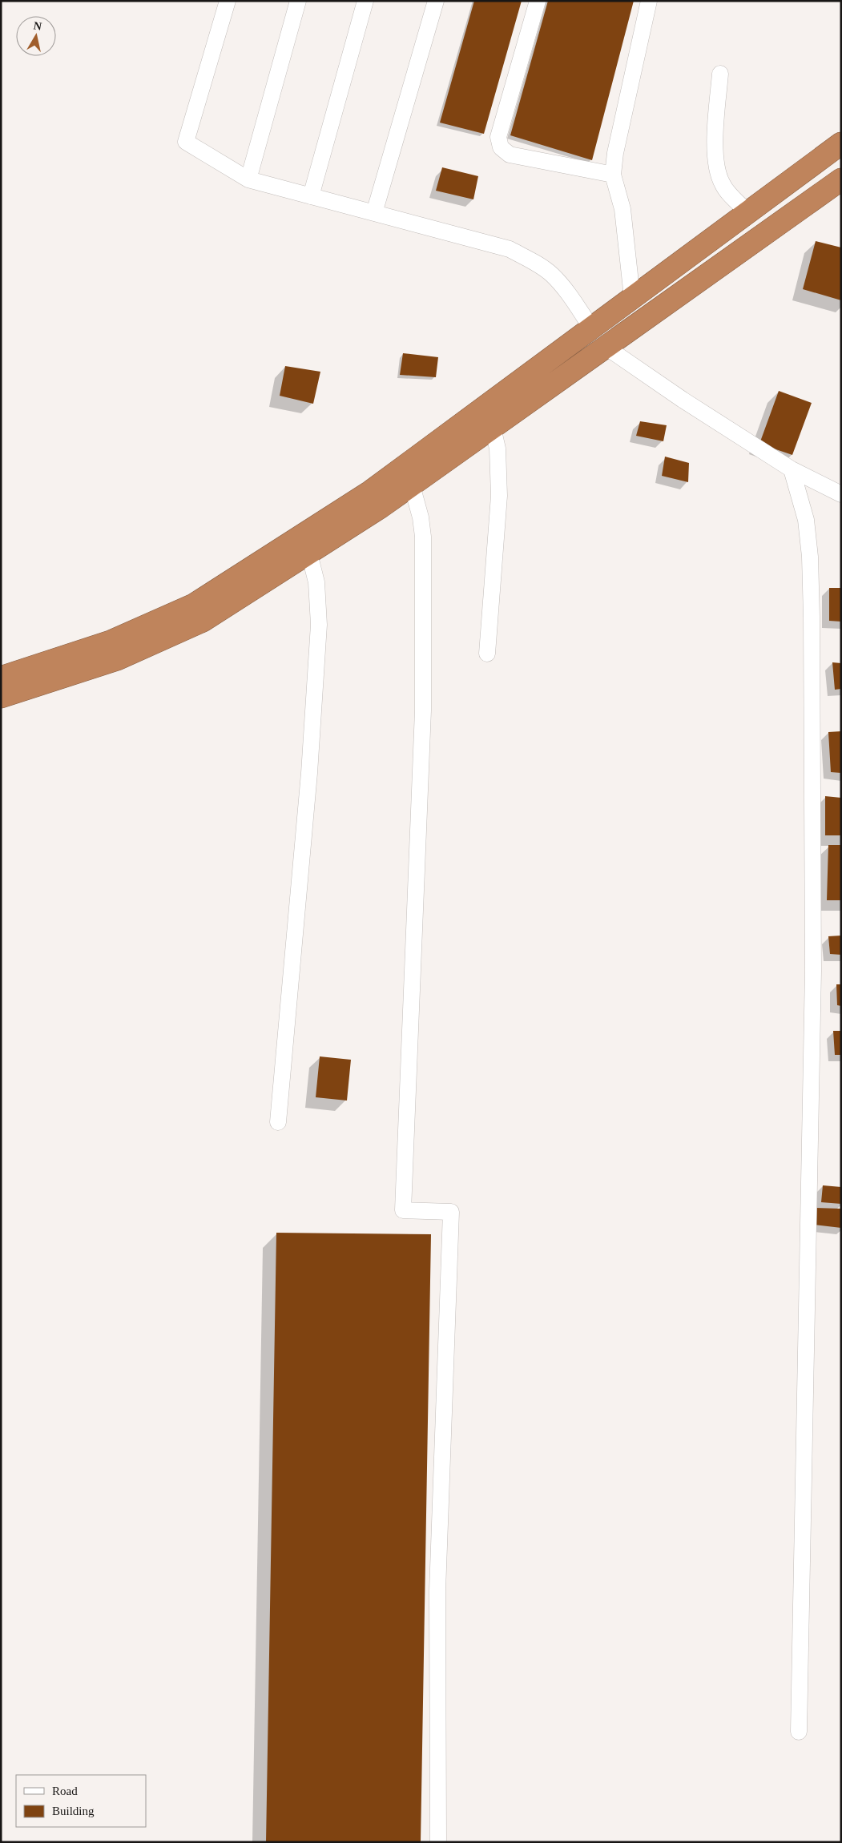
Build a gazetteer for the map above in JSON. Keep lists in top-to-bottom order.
{
  "legend": ["Road", "Building"],
  "north": "top"
}
